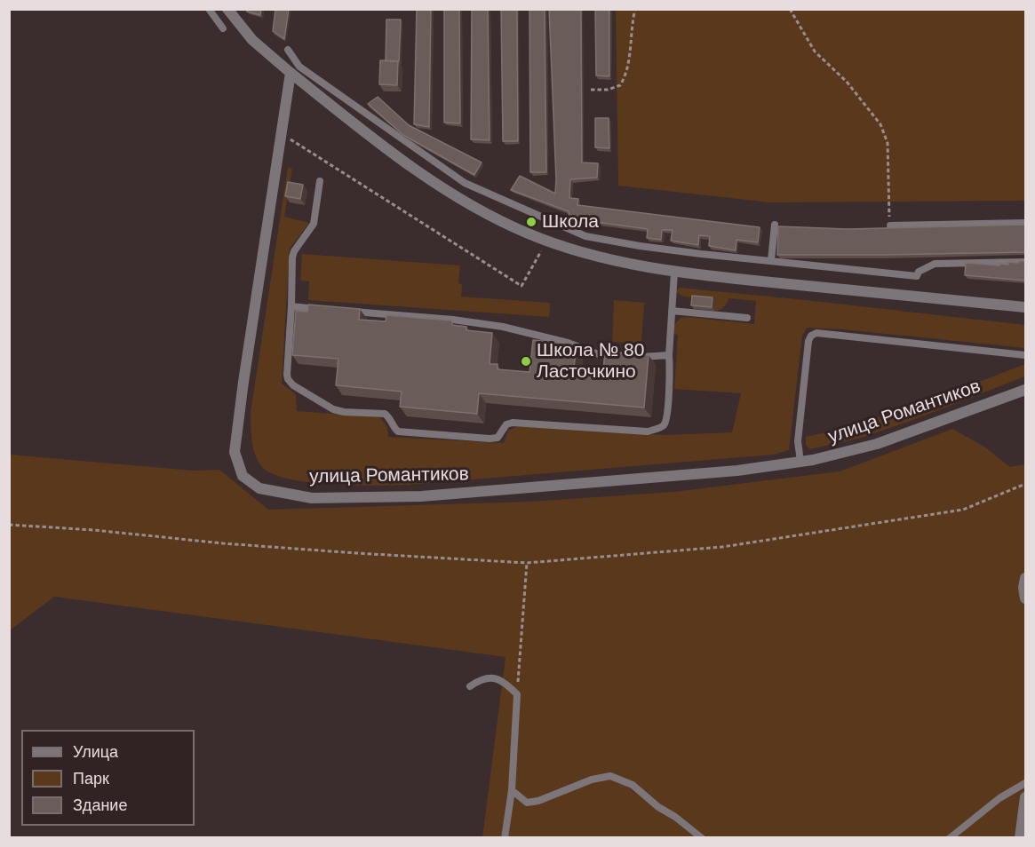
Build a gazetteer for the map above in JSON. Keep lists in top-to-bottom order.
{
  "streets": {
    "street": ["улица Романтиков"]
  },
  "places": ["Школа", "Школа № 80 Ласточкино"],
  "legend": ["Улица", "Парк", "Здание"]
}
